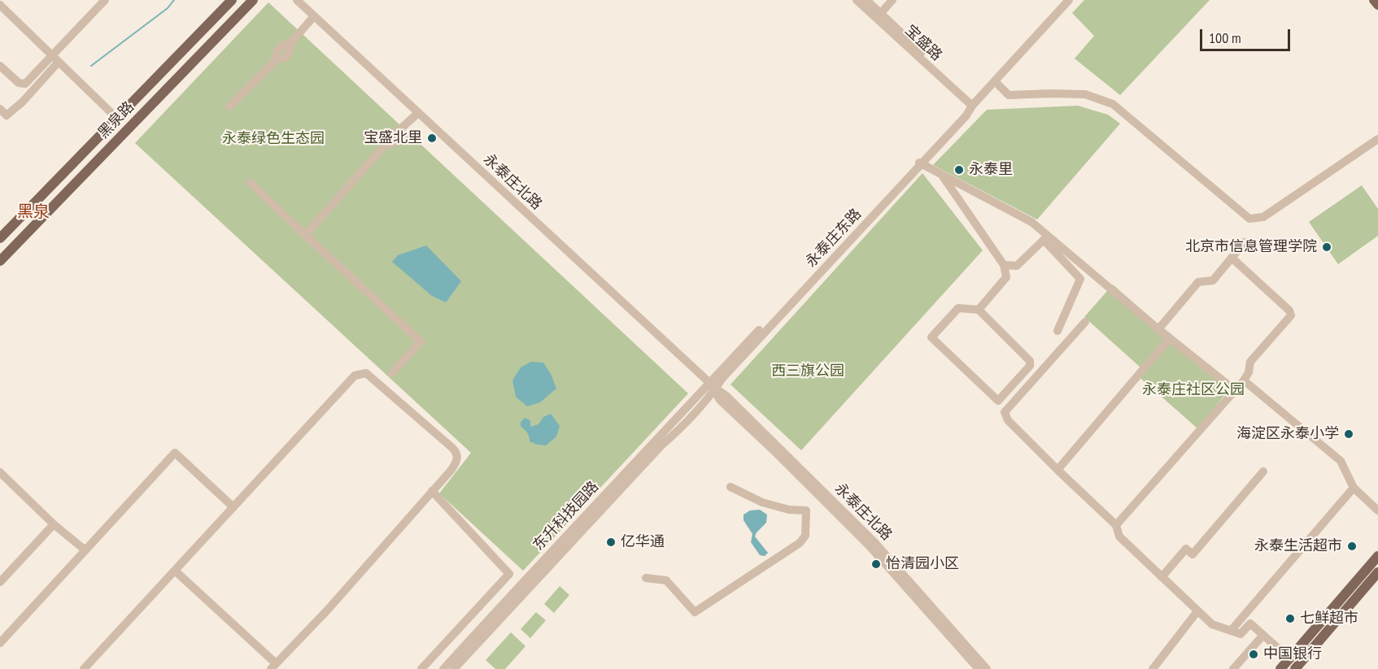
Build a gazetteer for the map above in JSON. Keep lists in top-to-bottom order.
{
  "streets": {
    "main road": ["黑泉路"],
    "street": [
      "宝盛路",
      "永泰庄北路",
      "永泰庄东路",
      "东升科技园路"
    ]
  },
  "crossings": [
    ["宝盛路", "永泰庄东路"],
    ["永泰庄北路", "永泰庄东路"],
    ["永泰庄北路", "东升科技园路"],
    ["永泰庄东路", "东升科技园路"]
  ],
  "districts": ["黑泉"],
  "parks": ["永泰绿色生态园", "西三旗公园", "永泰庄社区公园"],
  "places": [
    "宝盛北里",
    "永泰里",
    "北京市信息管理学院",
    "海淀区永泰小学",
    "亿华通",
    "永泰生活超市",
    "怡清园小区",
    "七鲜超市",
    "中国银行"
  ],
  "scale_bar": "100 m"
}
